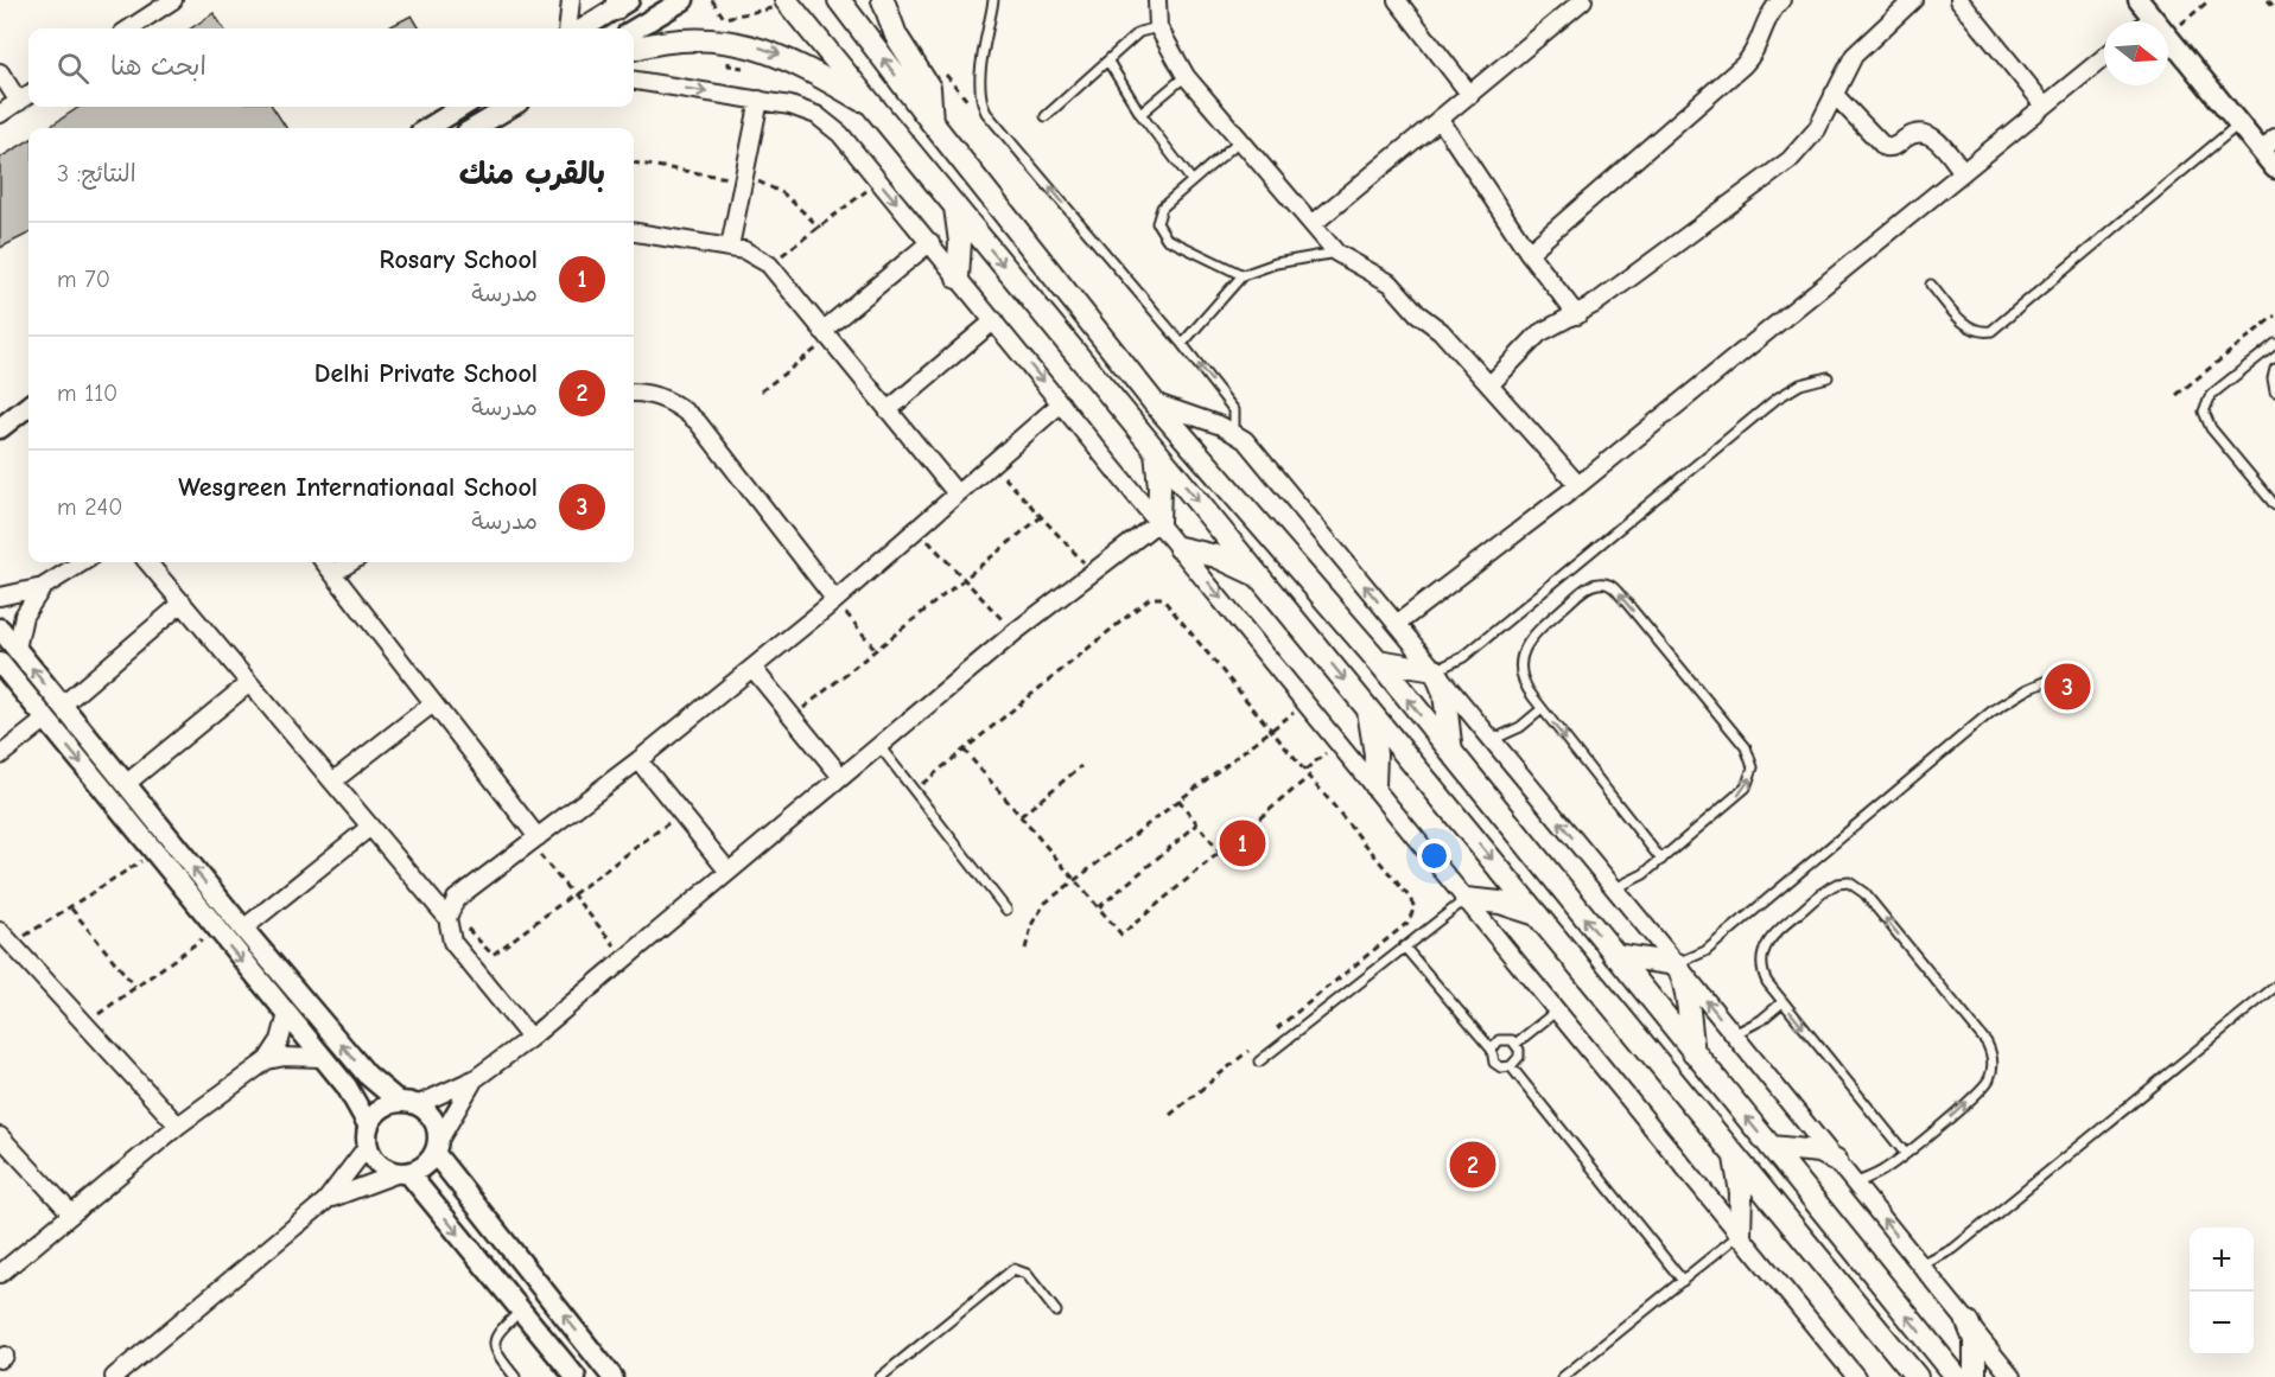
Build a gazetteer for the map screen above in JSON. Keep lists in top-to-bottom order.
{
  "north": "right",
  "page": {
    "search": "ابحث هنا",
    "heading": ["بالقرب منك", "النتائج: 3"],
    "list": [
      {
        "mark": "1",
        "name": "Rosary School",
        "note": "مدرسة",
        "value": "70 m"
      },
      {
        "mark": "2",
        "name": "Delhi Private School",
        "note": "مدرسة",
        "value": "110 m"
      },
      {
        "mark": "3",
        "name": "Wesgreen Internationaal School",
        "note": "مدرسة",
        "value": "240 m"
      }
    ],
    "pins": ["3", "1", "2"],
    "map_buttons": ["+", "−"]
  }
}
